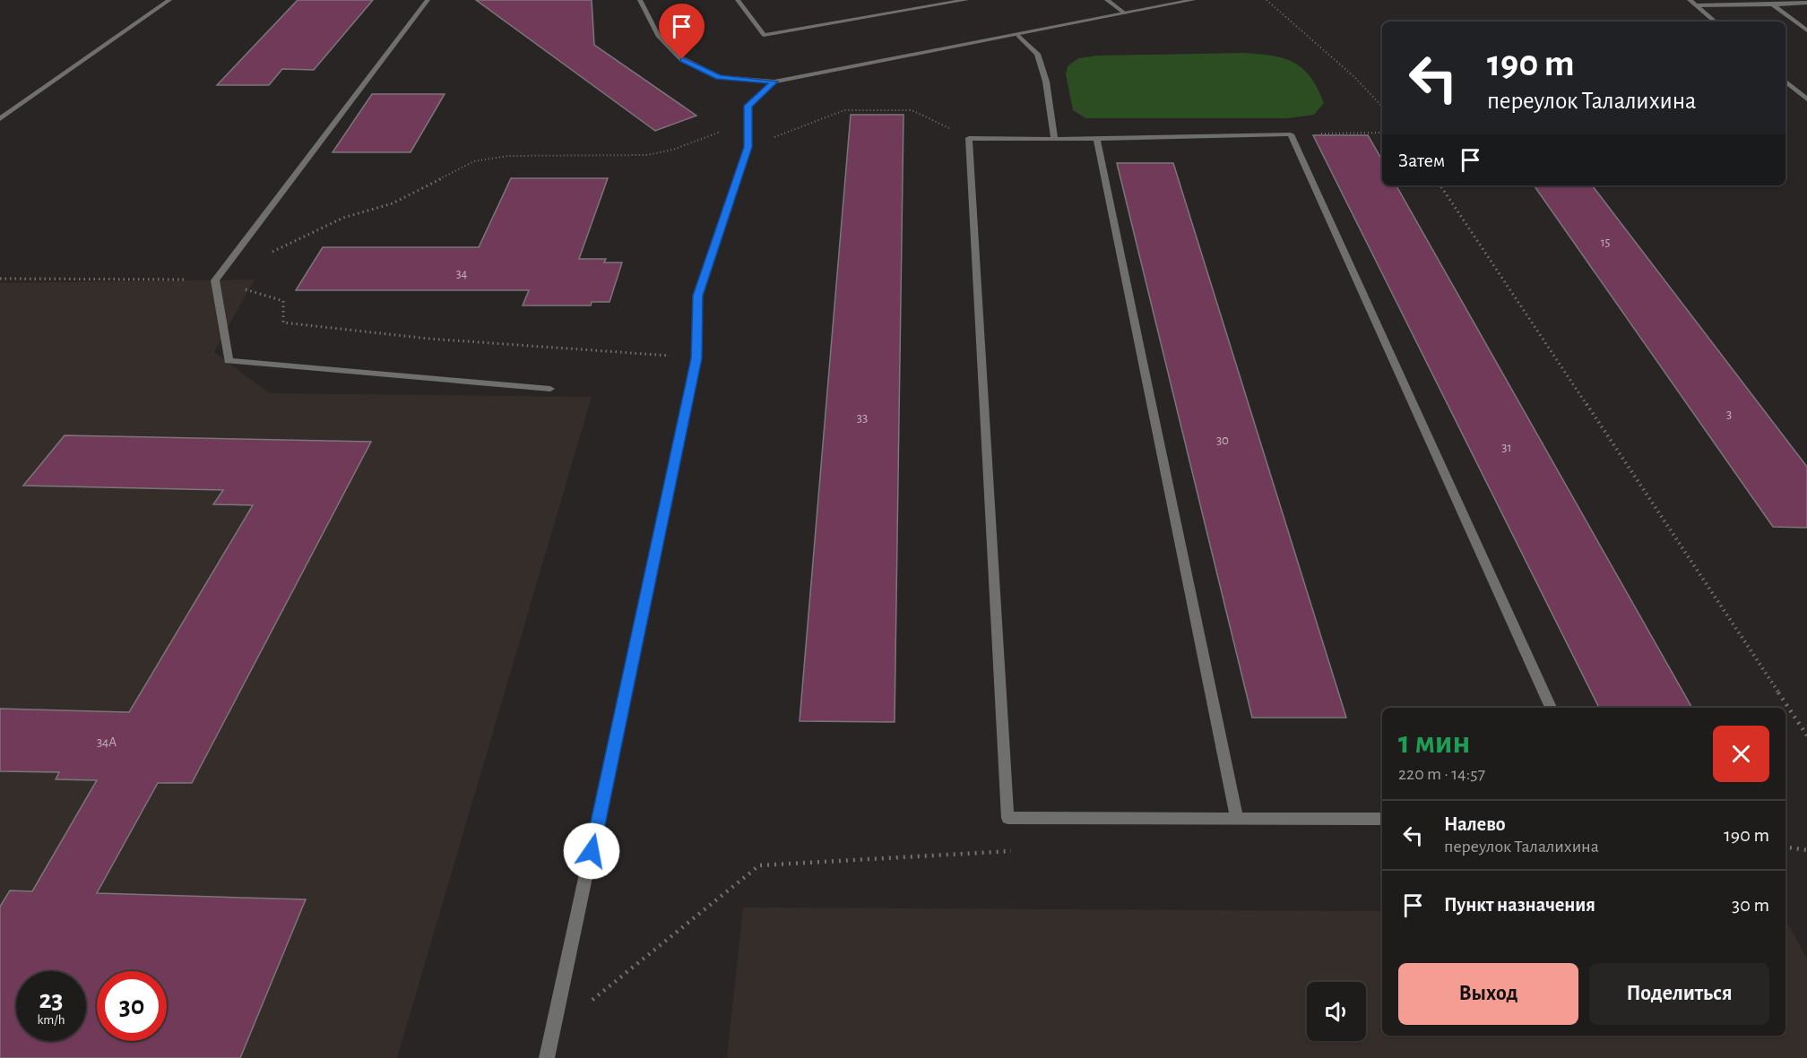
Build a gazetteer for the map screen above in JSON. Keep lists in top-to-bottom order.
{
  "house_numbers": [
    "15",
    "34",
    "3",
    "33",
    "30",
    "31",
    "34А"
  ],
  "page": {
    "turn": ["190 m", "переулок Талалихина"],
    "then": "Затем",
    "heading": ["1 мин", "220 m · 14:57"],
    "list": [
      {
        "name": "Налево",
        "note": "переулок Талалихина",
        "value": "190 m"
      },
      {
        "name": "Пункт назначения",
        "value": "30 m"
      }
    ],
    "buttons": ["Выход", "Поделиться"],
    "speed": "23 km/h",
    "limit": "30"
  }
}
